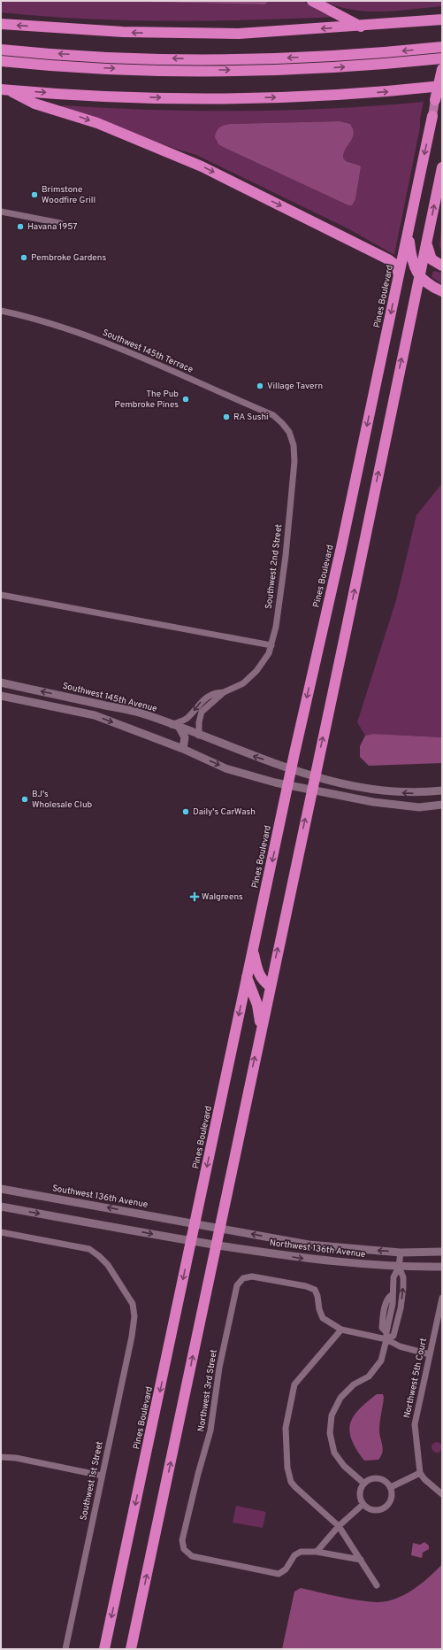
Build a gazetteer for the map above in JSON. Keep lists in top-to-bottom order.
{
  "streets": {
    "highway": ["Pines Boulevard"],
    "street": [
      "Southwest 145th Terrace",
      "Southwest 2nd Street",
      "Southwest 145th Avenue",
      "Southwest 136th Avenue",
      "Northwest 136th Avenue",
      "Northwest 5th Court",
      "Northwest 3rd Street",
      "Southwest 1st Street"
    ]
  },
  "crossings": [
    ["Pines Boulevard", "Southwest 145th Avenue"],
    ["Pines Boulevard", "Southwest 136th Avenue"],
    ["Pines Boulevard", "Northwest 136th Avenue"],
    ["Southwest 145th Terrace", "Southwest 2nd Street"],
    ["Southwest 2nd Street", "Southwest 145th Avenue"],
    ["Southwest 136th Avenue", "Northwest 136th Avenue"]
  ],
  "places": {
    "other": [
      "Brimstone Woodfire Grill",
      "Havana 1957",
      "Pembroke Gardens",
      "Village Tavern",
      "The Pub Pembroke Pines",
      "RA Sushi",
      "BJ's Wholesale Club",
      "Daily's CarWash"
    ],
    "health": ["Walgreens"]
  }
}
